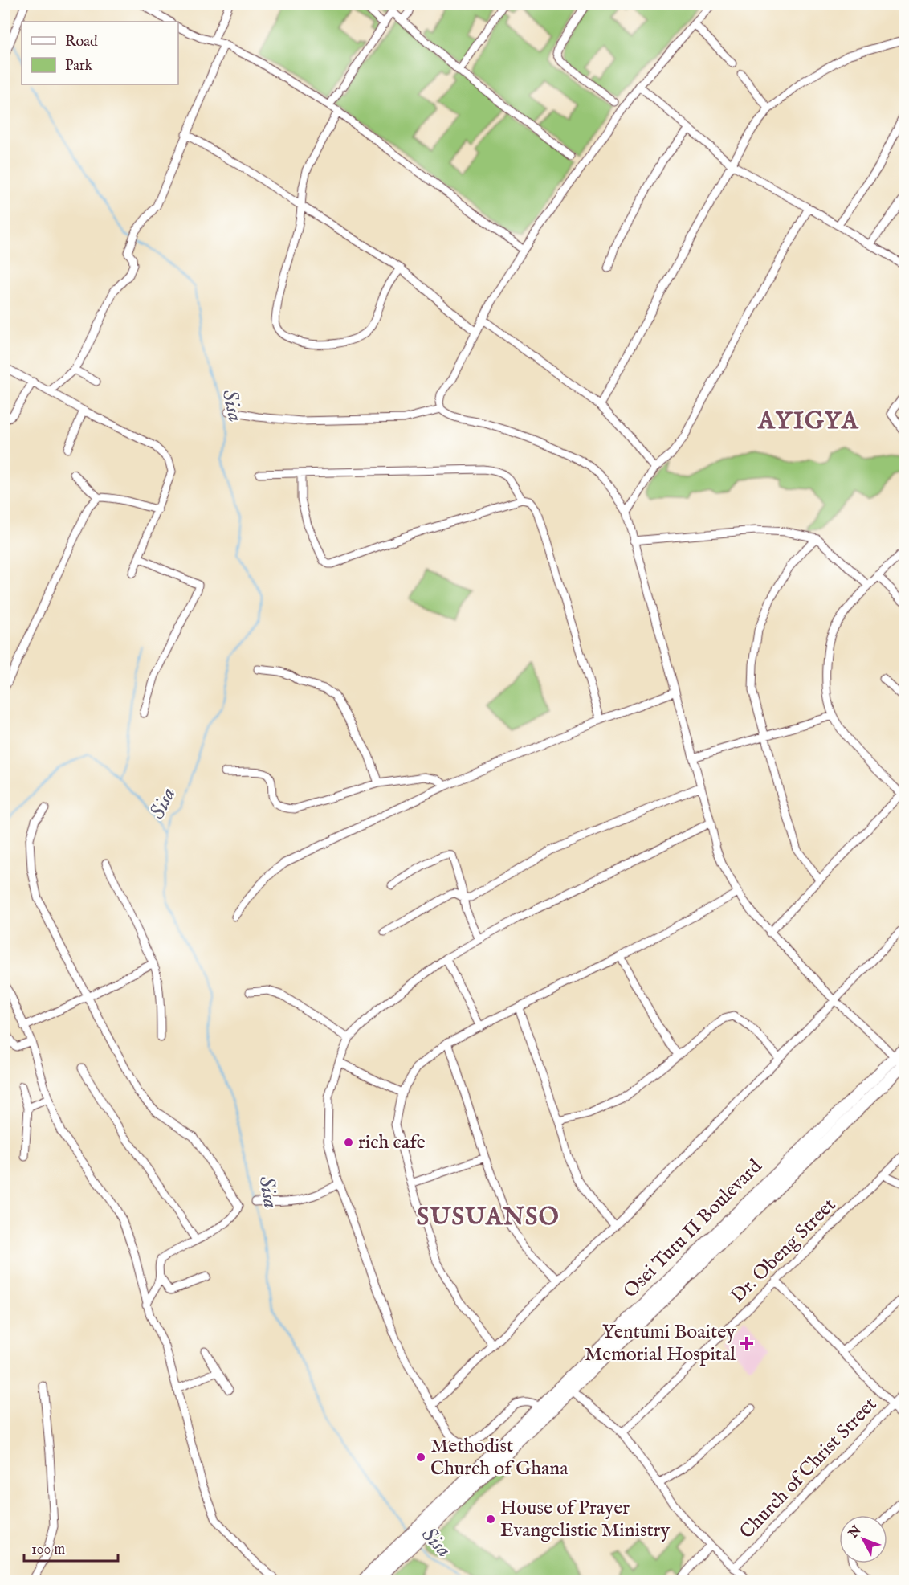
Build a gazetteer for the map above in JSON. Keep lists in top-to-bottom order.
{
  "streets": {
    "highway": ["Osei Tutu II Boulevard"],
    "street": ["Dr. Obeng Street", "Church of Christ Street"]
  },
  "districts": ["AYIGYA", "SUSUANSO"],
  "water": ["Sisa"],
  "places": {
    "other": ["rich cafe", "Methodist Church of Ghana", "House of Prayer Evangelistic Ministry"],
    "health": ["Yentumi Boaitey Memorial Hospital"]
  },
  "legend": ["Road", "Park"],
  "scale_bar": "100 m",
  "north": "top left"
}
